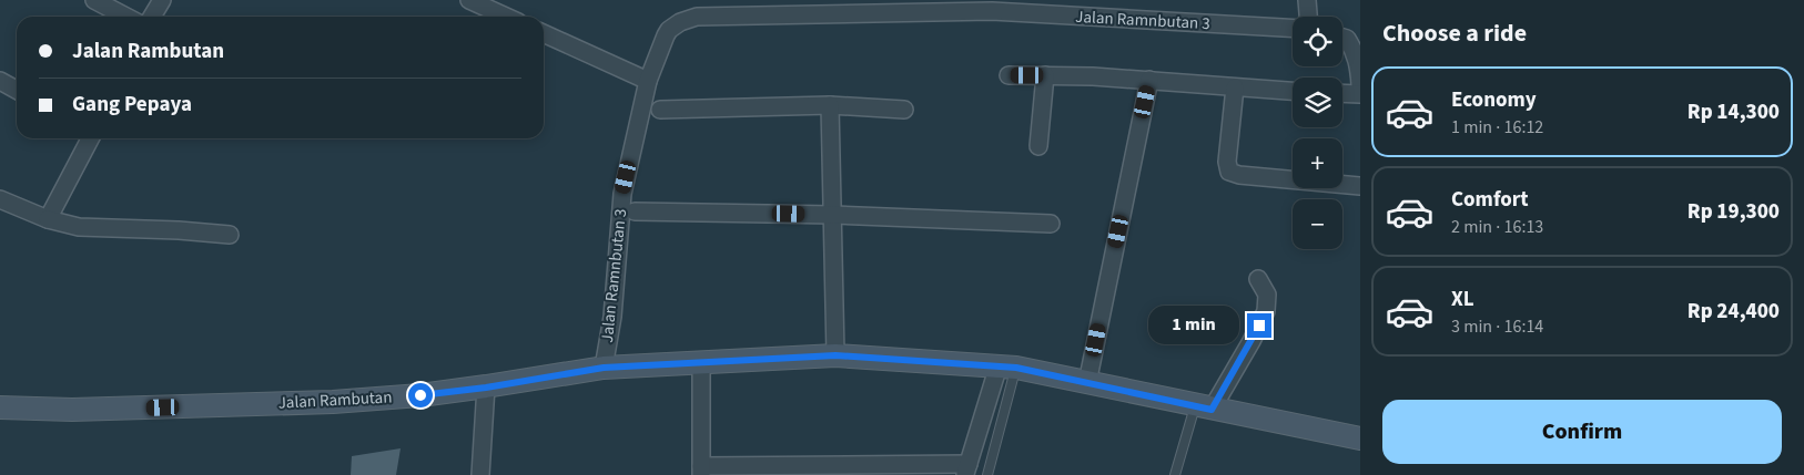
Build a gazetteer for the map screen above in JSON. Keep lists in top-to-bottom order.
{
  "streets": {
    "main road": ["Jalan Rambutan"],
    "street": ["Jalan Ramnbutan 3"]
  },
  "crossings": [
    ["Jalan Ramnbutan 3", "Jalan Rambutan"]
  ],
  "page": {
    "heading": "Choose a ride",
    "map_buttons": ["+", "−"],
    "banner": ["Jalan Rambutan", "Gang Pepaya"],
    "list": [
      {
        "name": "Economy",
        "note": "1 min · 16:12",
        "value": "Rp 14,300"
      },
      {
        "name": "Comfort",
        "note": "2 min · 16:13",
        "value": "Rp 19,300"
      },
      {
        "name": "XL",
        "note": "3 min · 16:14",
        "value": "Rp 24,400"
      }
    ],
    "bubble": "1 min",
    "buttons": "Confirm"
  }
}
